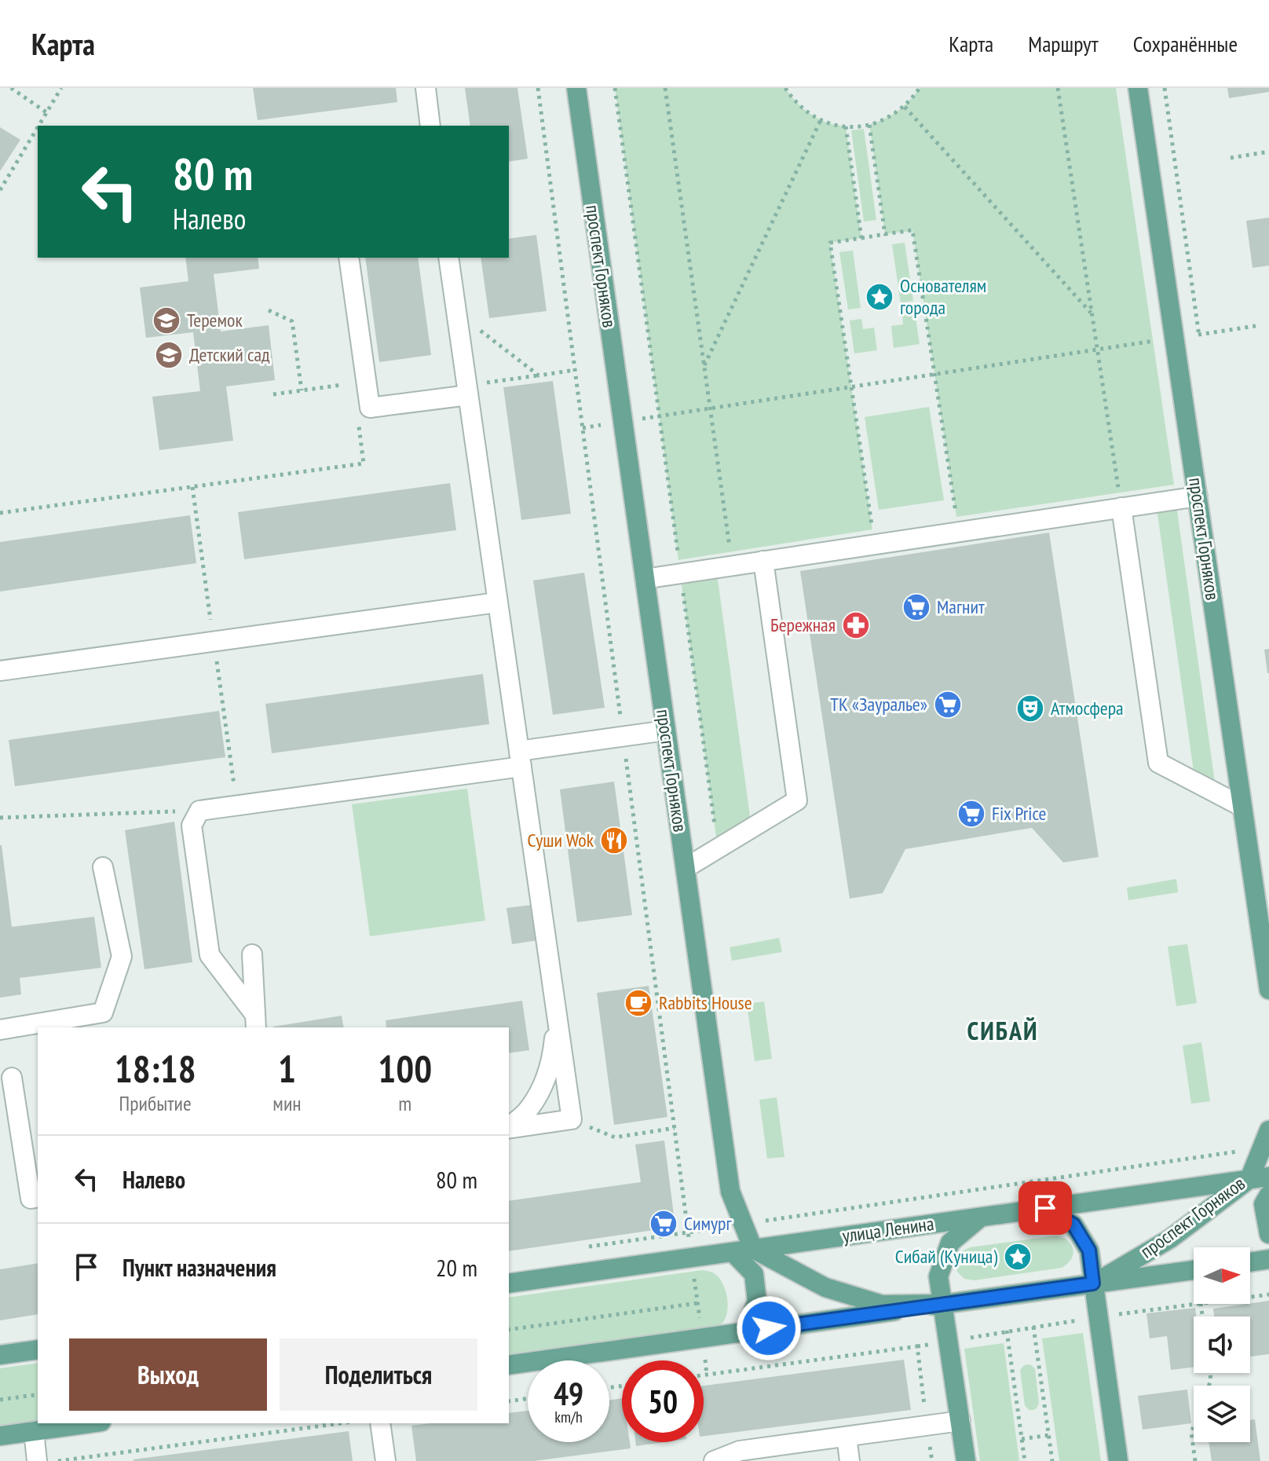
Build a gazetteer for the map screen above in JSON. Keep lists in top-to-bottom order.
{
  "streets": {
    "main road": ["проспект Горняков", "улица Ленина"]
  },
  "crossings": [
    ["проспект Горняков", "улица Ленина"]
  ],
  "districts": ["СИБАЙ"],
  "places": {
    "place": ["Основателям города", "Сибай (Куница)"],
    "school or university": ["Теремок", "Детский сад"],
    "supermarket": [
      "Магнит",
      "ТК «Зауралье»",
      "Fix Price",
      "Симург"
    ],
    "pharmacy": ["Бережная"],
    "theatre": ["Атмосфера"],
    "restaurant": ["Суши Wok"],
    "cafe": ["Rabbits House"]
  },
  "north": "right",
  "page": {
    "header": "Карта",
    "nav": ["Карта", "Маршрут", "Сохранённые"],
    "turn": ["80 m", "Налево"],
    "eta": [
      "18:18",
      "Прибытие",
      "1",
      "мин",
      "100",
      "m"
    ],
    "list": [
      {
        "name": "Налево",
        "value": "80 m"
      },
      {
        "name": "Пункт назначения",
        "value": "20 m"
      }
    ],
    "buttons": ["Выход", "Поделиться"],
    "speed": "49 km/h",
    "limit": "50"
  }
}
